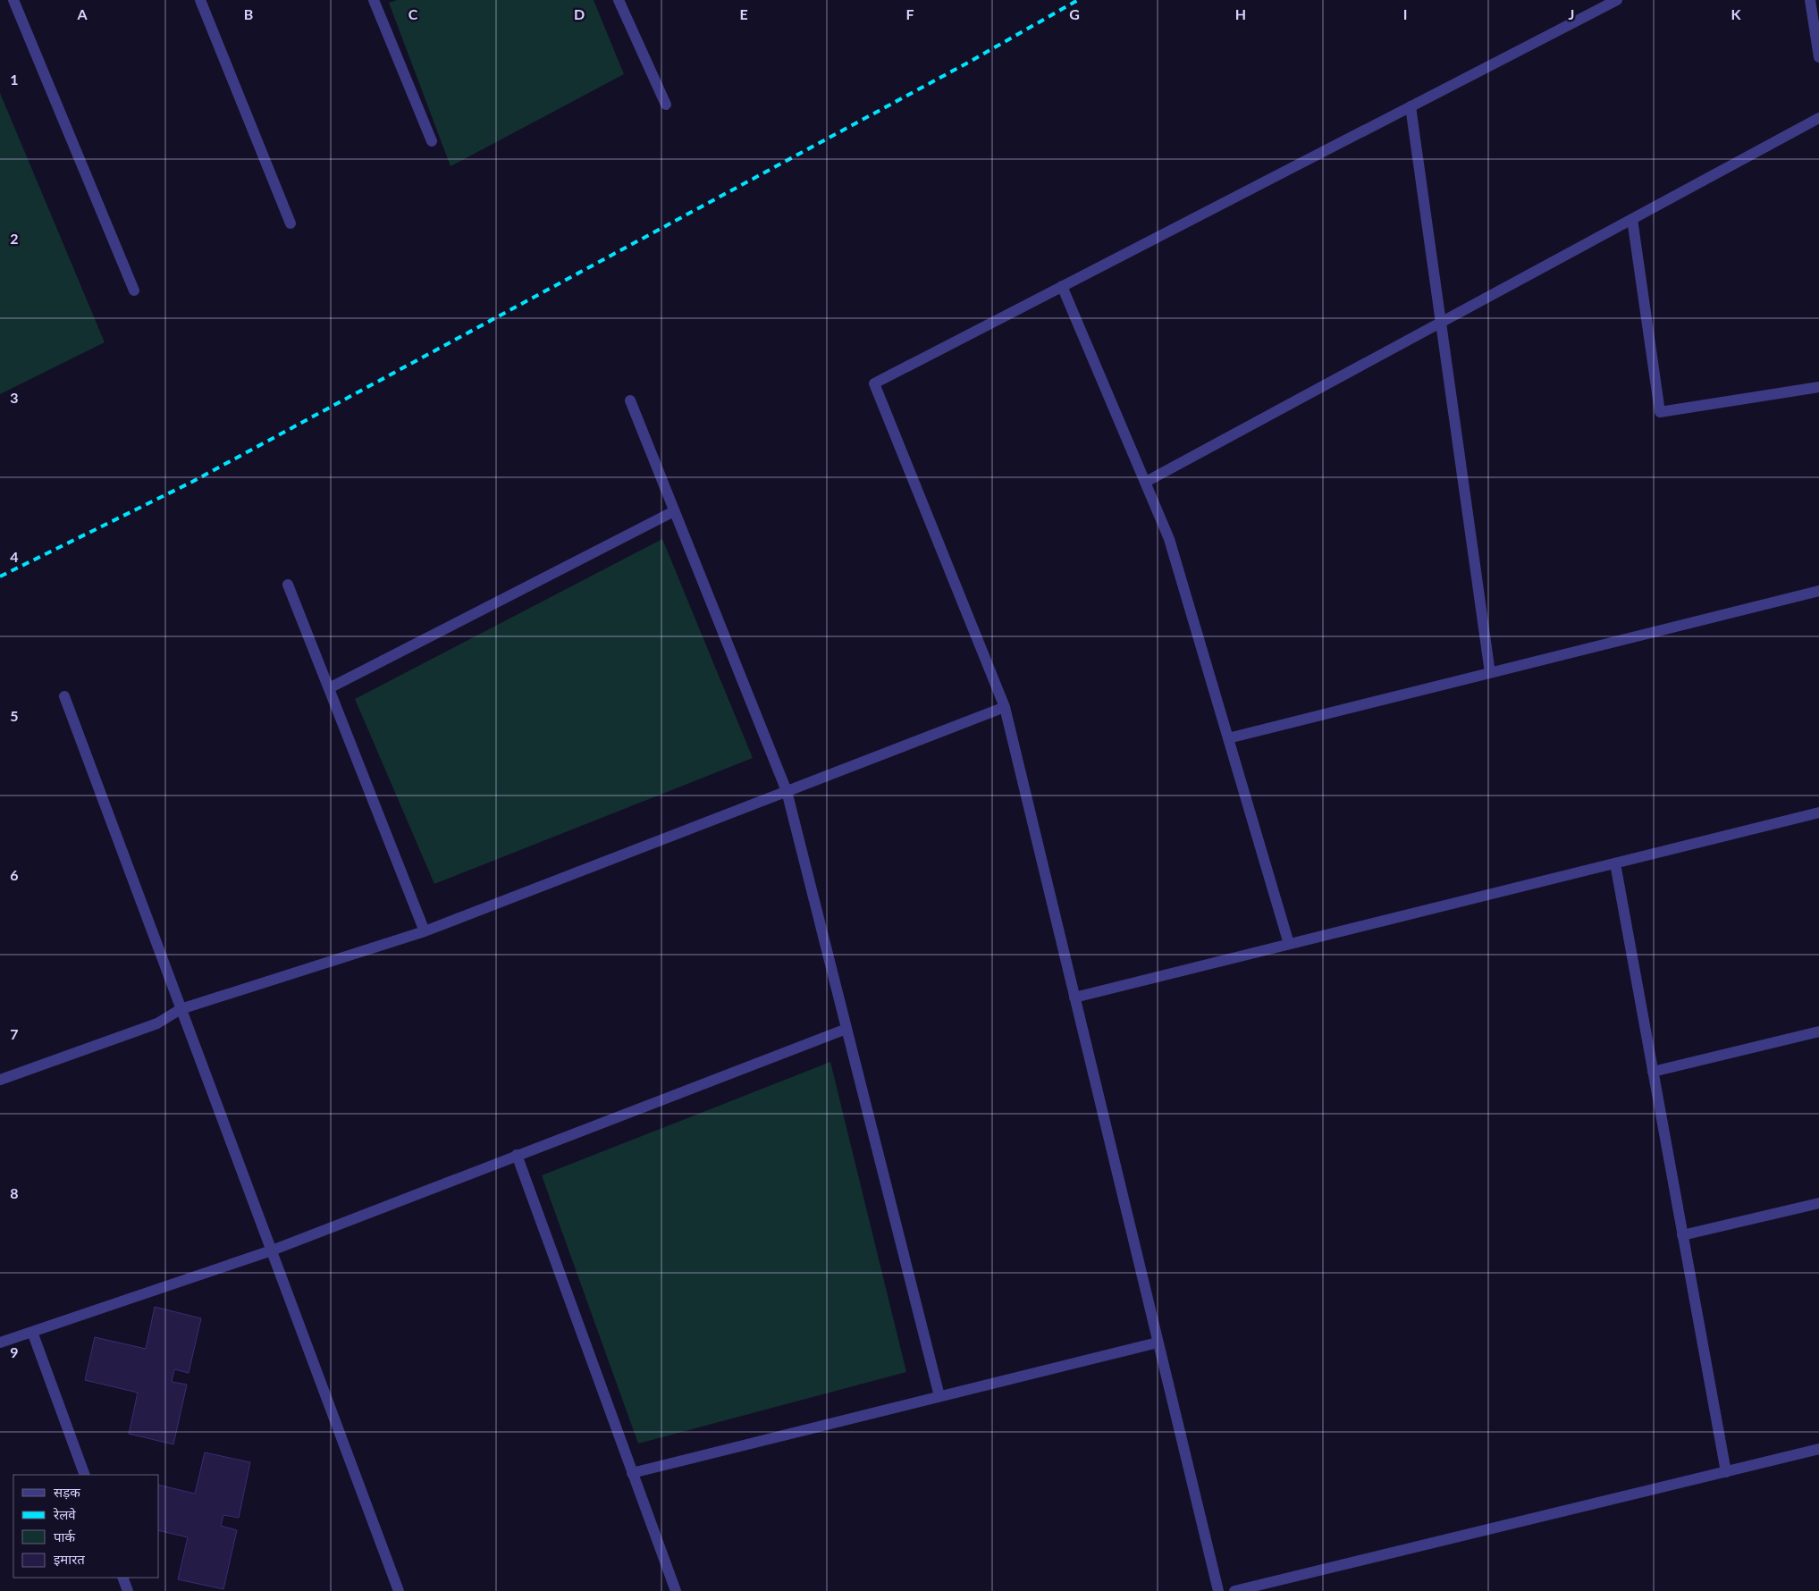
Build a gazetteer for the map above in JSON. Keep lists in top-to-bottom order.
{
  "legend": [
    "सड़क",
    "रेलवे",
    "पार्क",
    "इमारत"
  ],
  "grid": {
    "columns": [
      "A",
      "B",
      "C",
      "D",
      "E",
      "F",
      "G",
      "H",
      "I",
      "J",
      "K"
    ],
    "rows": [
      "1",
      "2",
      "3",
      "4",
      "5",
      "6",
      "7",
      "8",
      "9"
    ]
  }
}
